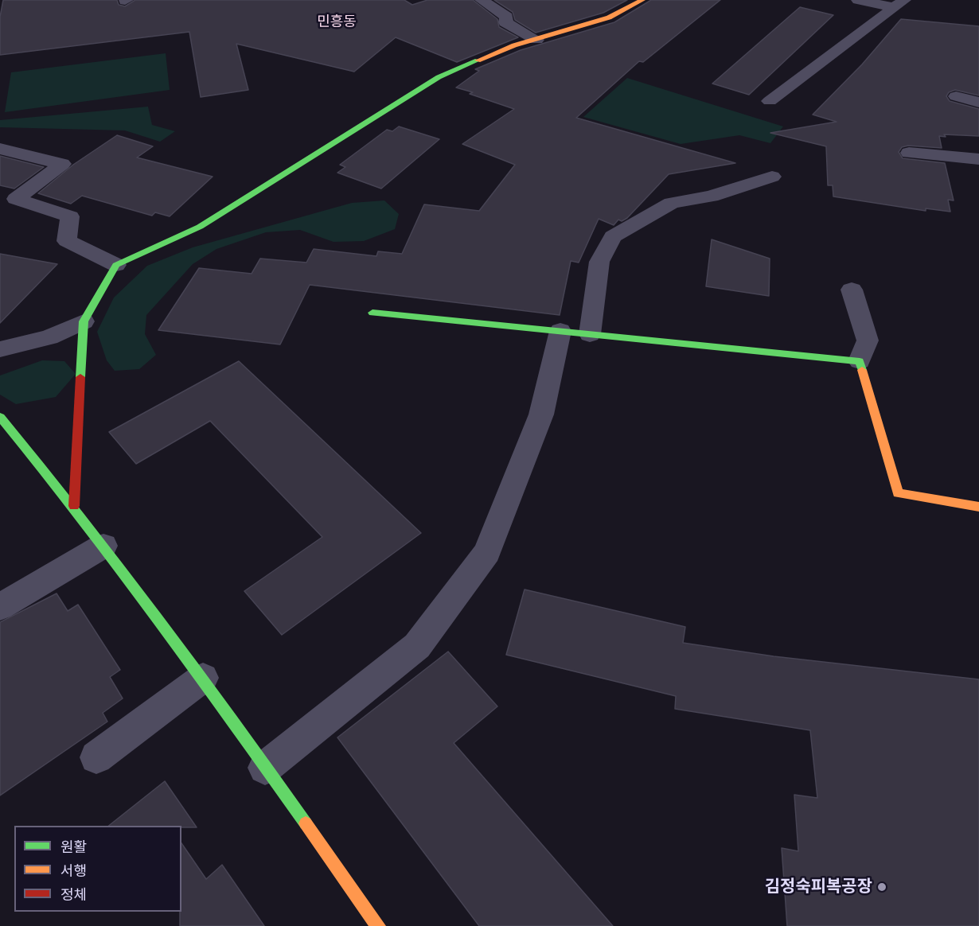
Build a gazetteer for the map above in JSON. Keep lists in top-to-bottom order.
{
  "districts": ["민흥동"],
  "places": ["김정숙피복공장"],
  "legend": ["원활", "서행", "정체"]
}
